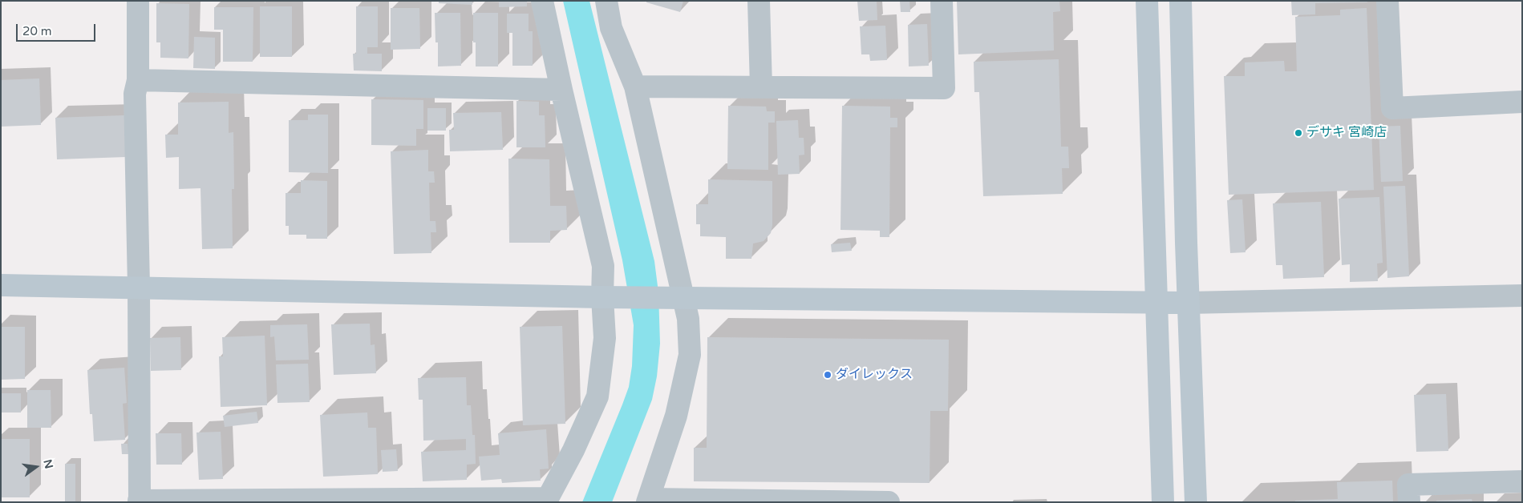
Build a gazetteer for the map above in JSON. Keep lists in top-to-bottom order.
{
  "places": ["デサキ 宮崎店", "ダイレックス"],
  "scale_bar": "20 m",
  "north": "right"
}
